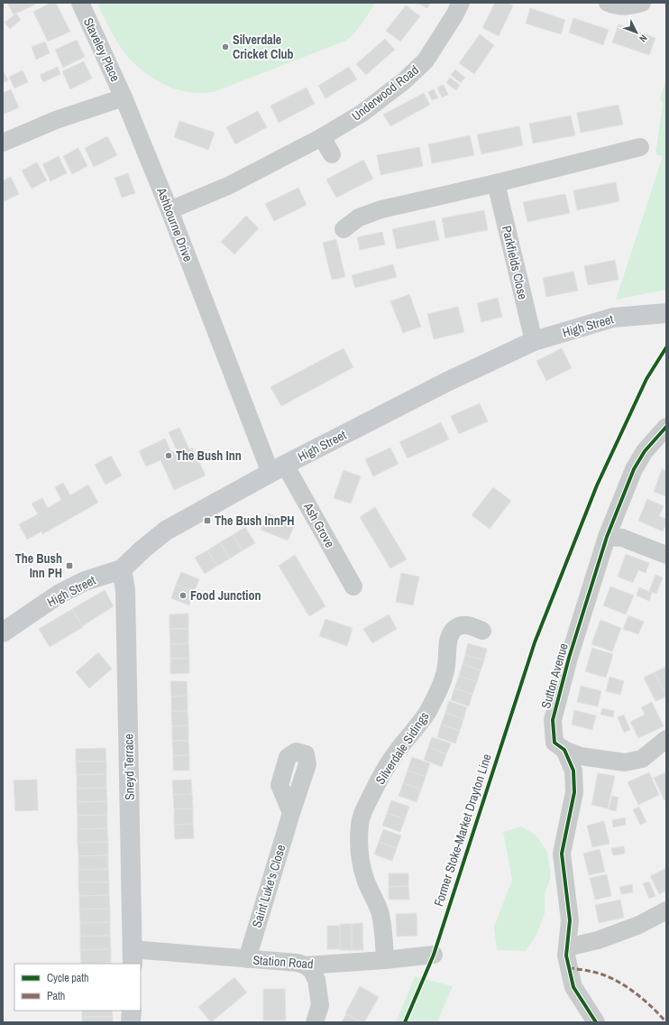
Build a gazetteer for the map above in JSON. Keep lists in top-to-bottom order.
{
  "streets": {
    "main road": ["High Street", "Sneyd Terrace"],
    "street": [
      "Staveley Place",
      "Underwood Road",
      "Ashbourne Drive",
      "Parkfields Close",
      "Ash Grove",
      "Sutton Avenue",
      "Silverdale Sidings",
      "Saint Luke's Close",
      "Station Road"
    ],
    "cycle path": ["Former Stoke-Market Drayton Line"]
  },
  "crossings": [
    ["Staveley Place", "Ashbourne Drive"],
    ["Underwood Road", "Ashbourne Drive"],
    ["Ashbourne Drive", "High Street"],
    ["Ashbourne Drive", "Ash Grove"],
    ["Parkfields Close", "High Street"],
    ["High Street", "Ash Grove"],
    ["High Street", "Sneyd Terrace"],
    ["Silverdale Sidings", "Station Road"],
    ["Sneyd Terrace", "Station Road"],
    ["Saint Luke's Close", "Station Road"]
  ],
  "places": {
    "other": ["Silverdale Cricket Club", "The Bush Inn", "Food Junction"],
    "transit": ["The Bush InnPH", "The Bush Inn PH"]
  },
  "legend": ["Cycle path", "Path"],
  "north": "bottom right"
}
